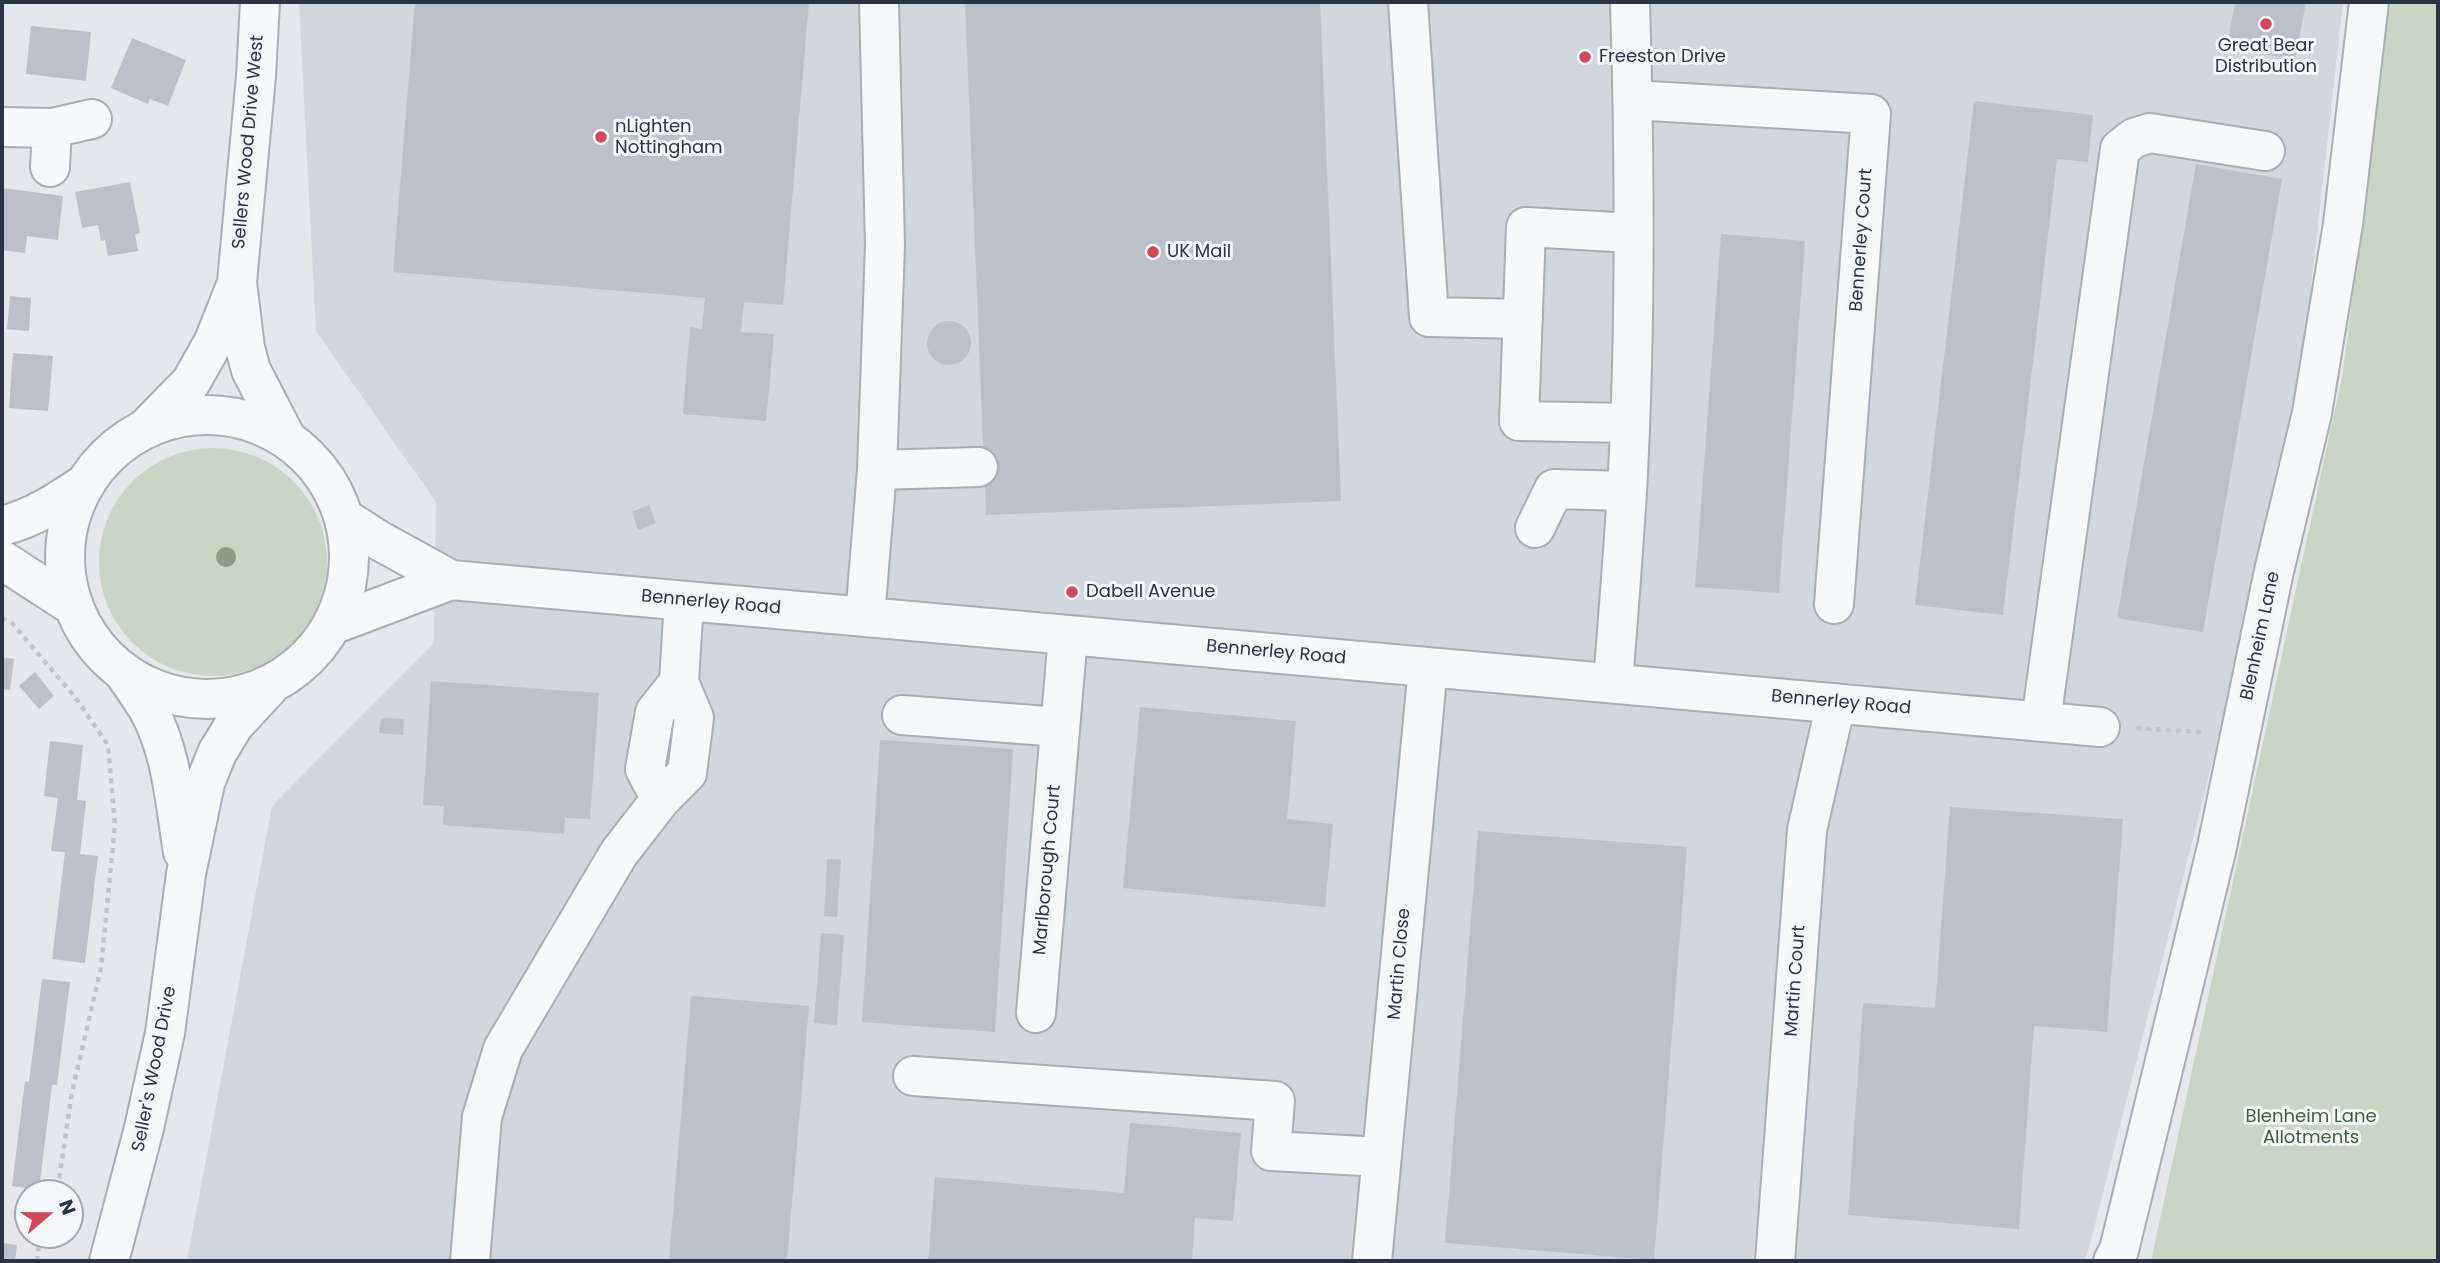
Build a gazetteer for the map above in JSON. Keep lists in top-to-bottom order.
{
  "streets": {
    "street": [
      "Sellers Wood Drive West",
      "Bennerley Court",
      "Bennerley Road",
      "Blenheim Lane",
      "Marlborough Court",
      "Martin Close",
      "Martin Court",
      "Seller's Wood Drive"
    ]
  },
  "crossings": [
    ["Bennerley Road", "Marlborough Court"],
    ["Bennerley Road", "Martin Close"],
    ["Bennerley Road", "Martin Court"]
  ],
  "parks": ["Blenheim Lane Allotments"],
  "places": [
    "Great Bear Distribution",
    "Freeston Drive",
    "nLighten Nottingham",
    "UK Mail",
    "Dabell Avenue"
  ],
  "north": "right"
}
